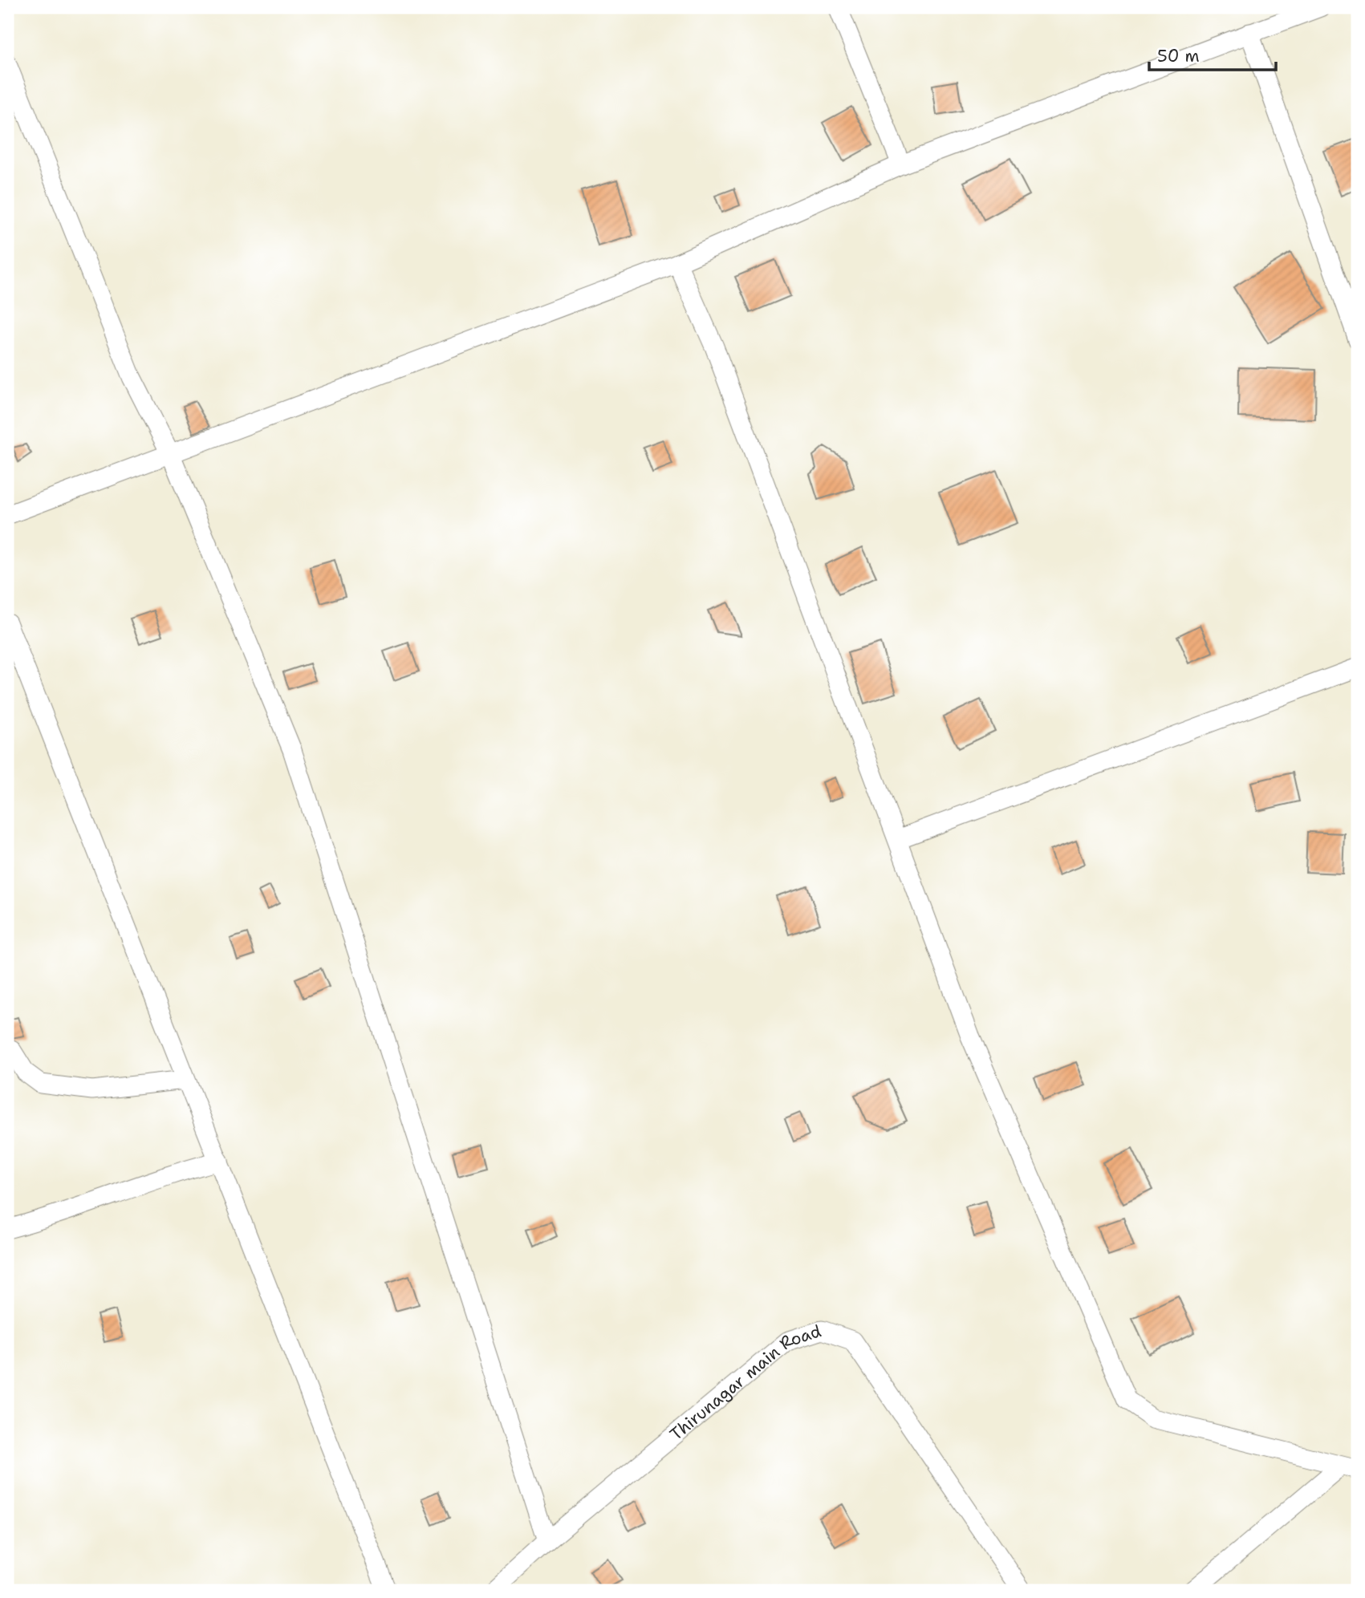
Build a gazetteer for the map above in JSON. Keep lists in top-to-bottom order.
{
  "streets": {
    "street": ["Thirunagar main Road"]
  },
  "scale_bar": "50 m"
}
